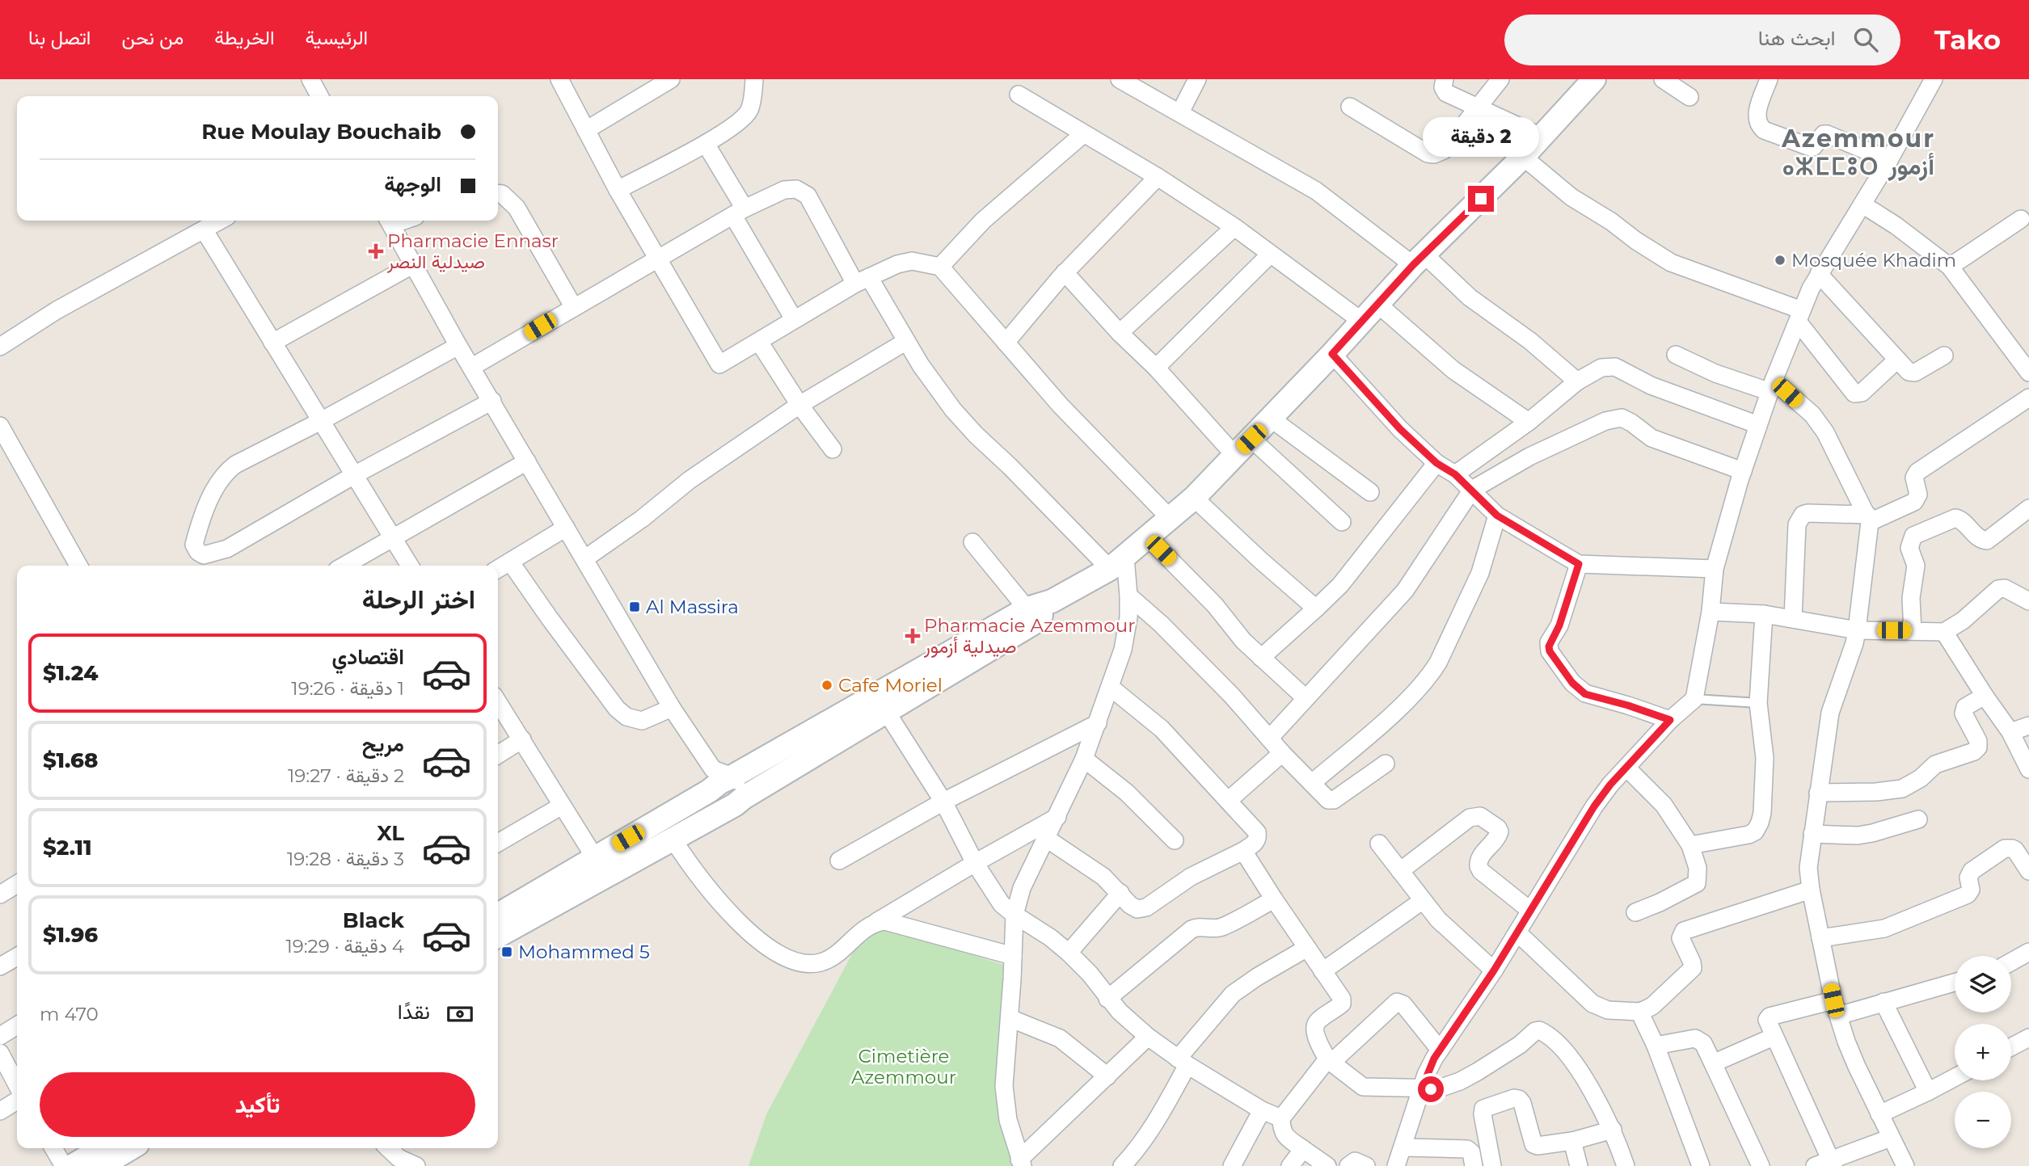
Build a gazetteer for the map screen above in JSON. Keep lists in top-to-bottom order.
{
  "districts": ["Azemmour ⴰⵣⵎⵎⵓⵔ أزمور"],
  "parks": ["Cimetière Azemmour"],
  "places": {
    "health": ["Pharmacie Ennasr صيدلية النصر", "Pharmacie Azemmour صيدلية أزمور"],
    "other": ["Mosquée Khadim", "Cafe Moriel"],
    "transit": ["Al Massira", "Mohammed 5"]
  },
  "page": {
    "header": "Tako",
    "search": "ابحث هنا",
    "nav": [
      "الرئيسية",
      "الخريطة",
      "من نحن",
      "اتصل بنا"
    ],
    "banner": ["Rue Moulay Bouchaib", "الوجهة"],
    "bubble": "2 دقيقة",
    "heading": "اختر الرحلة",
    "list": [
      {
        "name": "اقتصادي",
        "note": "1 دقيقة · 19:26",
        "value": "$1.24"
      },
      {
        "name": "مريح",
        "note": "2 دقيقة · 19:27",
        "value": "$1.68"
      },
      {
        "name": "XL",
        "note": "3 دقيقة · 19:28",
        "value": "$2.11"
      },
      {
        "name": "Black",
        "note": "4 دقيقة · 19:29",
        "value": "$1.96"
      }
    ],
    "map_buttons": ["+", "−"],
    "pay": ["نقدًا", "470 m"],
    "buttons": "تأكيد"
  }
}
